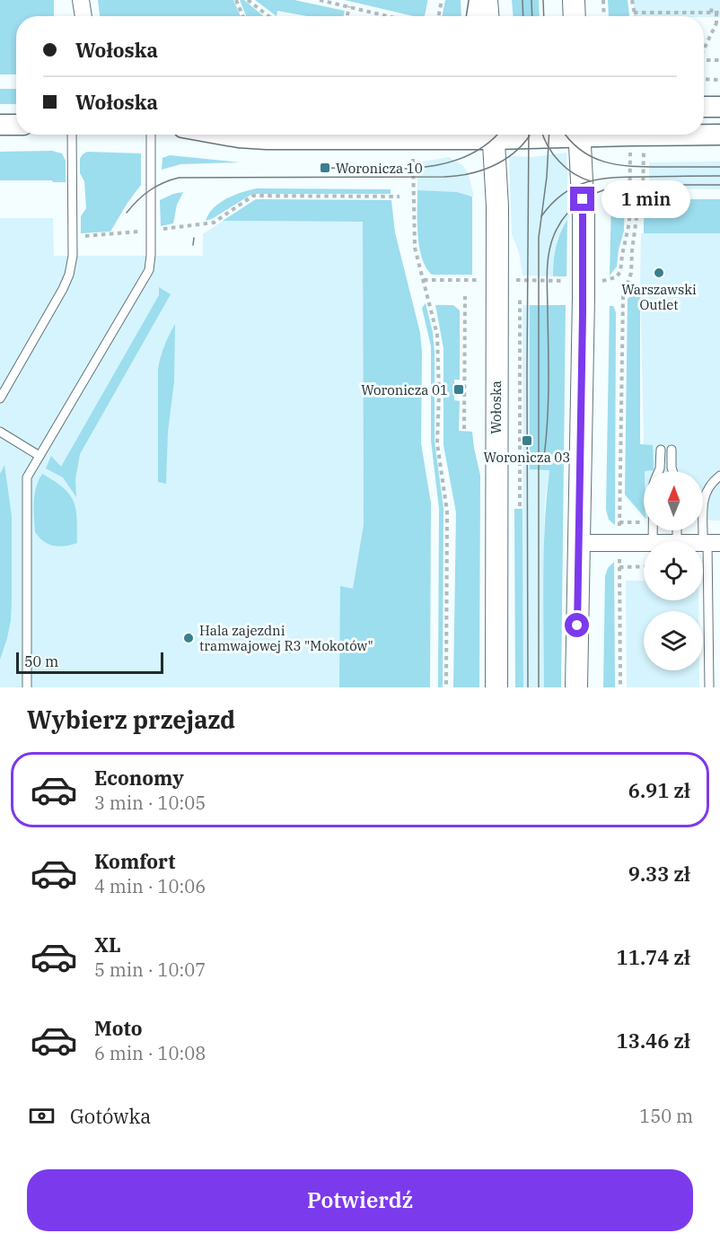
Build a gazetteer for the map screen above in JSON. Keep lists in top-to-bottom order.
{
  "streets": {
    "main road": ["Wołoska"]
  },
  "places": {
    "transit": ["Woronicza 10", "Woronicza 01", "Woronicza 03"],
    "other": ["Warszawski Outlet", "Hala zajezdni tramwajowej R3 \"Mokotów\""]
  },
  "scale_bar": "50 m",
  "north": "top",
  "page": {
    "banner": ["Wołoska", "Wołoska"],
    "bubble": "1 min",
    "scale": "50 m",
    "heading": "Wybierz przejazd",
    "list": [
      {
        "name": "Economy",
        "note": "3 min · 10:05",
        "value": "6.91 zł"
      },
      {
        "name": "Komfort",
        "note": "4 min · 10:06",
        "value": "9.33 zł"
      },
      {
        "name": "XL",
        "note": "5 min · 10:07",
        "value": "11.74 zł"
      },
      {
        "name": "Moto",
        "note": "6 min · 10:08",
        "value": "13.46 zł"
      }
    ],
    "pay": ["Gotówka", "150 m"],
    "buttons": "Potwierdź"
  }
}
